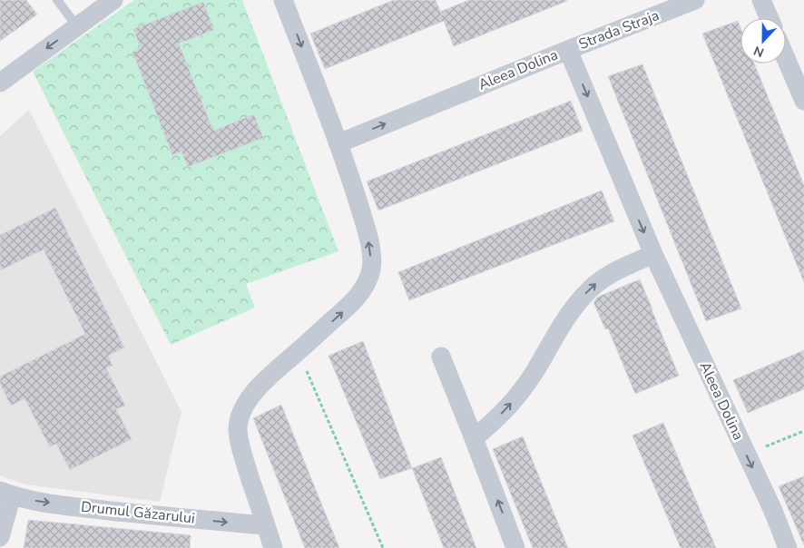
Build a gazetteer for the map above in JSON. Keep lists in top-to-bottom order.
{
  "streets": {
    "street": ["Strada Straja", "Aleea Dolina", "Drumul Găzarului"]
  },
  "crossings": [
    ["Strada Straja", "Aleea Dolina"]
  ],
  "one_way": ["Drumul Găzarului"],
  "north": "bottom"
}
